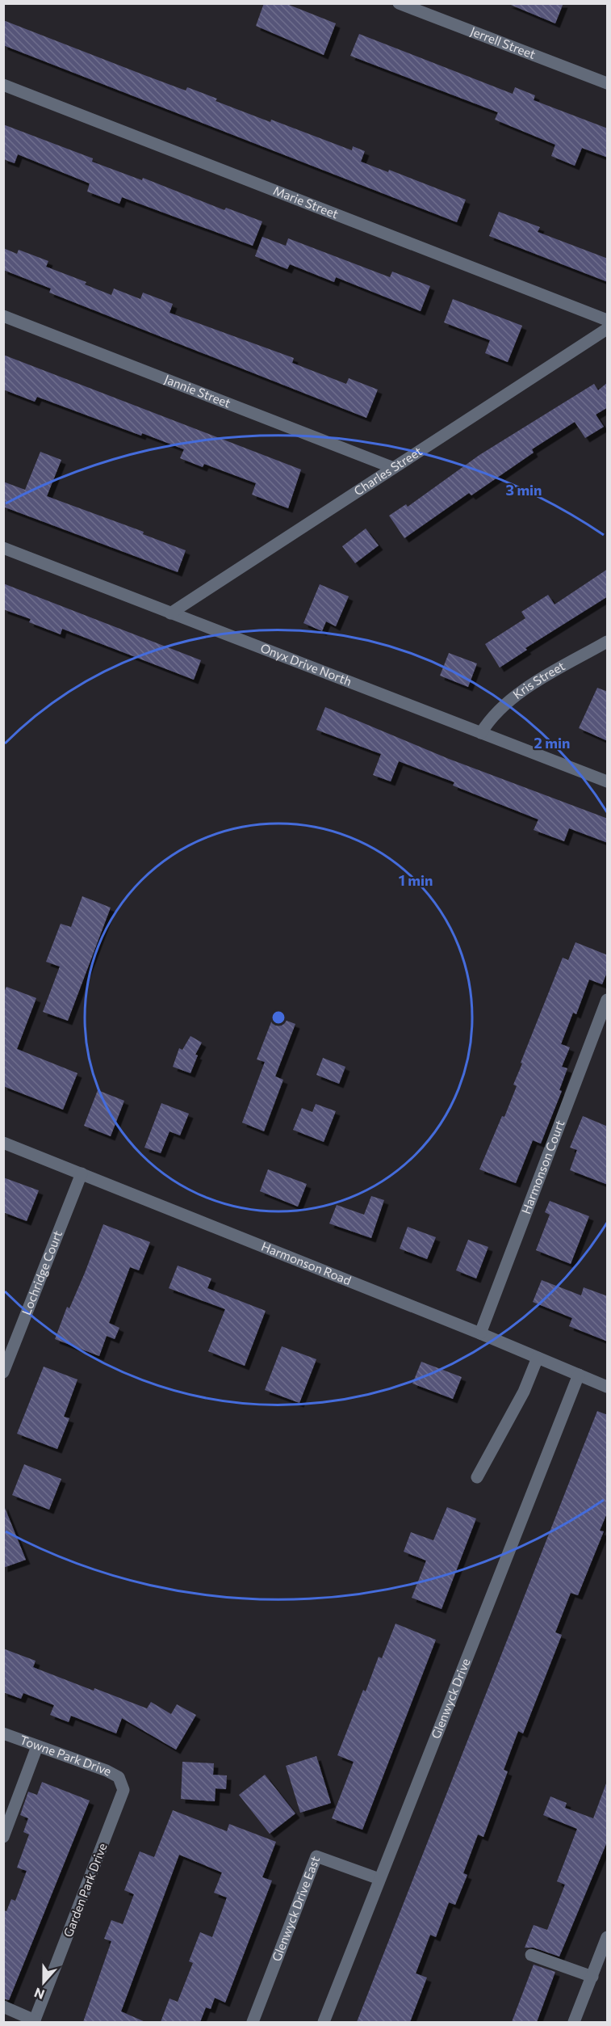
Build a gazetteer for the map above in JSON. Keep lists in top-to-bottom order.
{
  "streets": {
    "street": [
      "Jerrell Street",
      "Marie Street",
      "Jannie Street",
      "Charles Street",
      "Onyx Drive North",
      "Kris Street",
      "Harmonson Court",
      "Harmonson Road",
      "Lochridge Court",
      "Glenwyck Drive",
      "Towne Park Drive",
      "Garden Park Drive",
      "Glenwyck Drive East"
    ]
  },
  "crossings": [
    ["Jannie Street", "Charles Street"],
    ["Charles Street", "Onyx Drive North"],
    ["Onyx Drive North", "Kris Street"],
    ["Harmonson Court", "Harmonson Road"],
    ["Harmonson Road", "Lochridge Court"],
    ["Harmonson Road", "Glenwyck Drive"],
    ["Glenwyck Drive", "Glenwyck Drive East"],
    ["Towne Park Drive", "Garden Park Drive"]
  ],
  "north": "bottom",
  "rings": ["3 min", "2 min", "1 min"]
}
